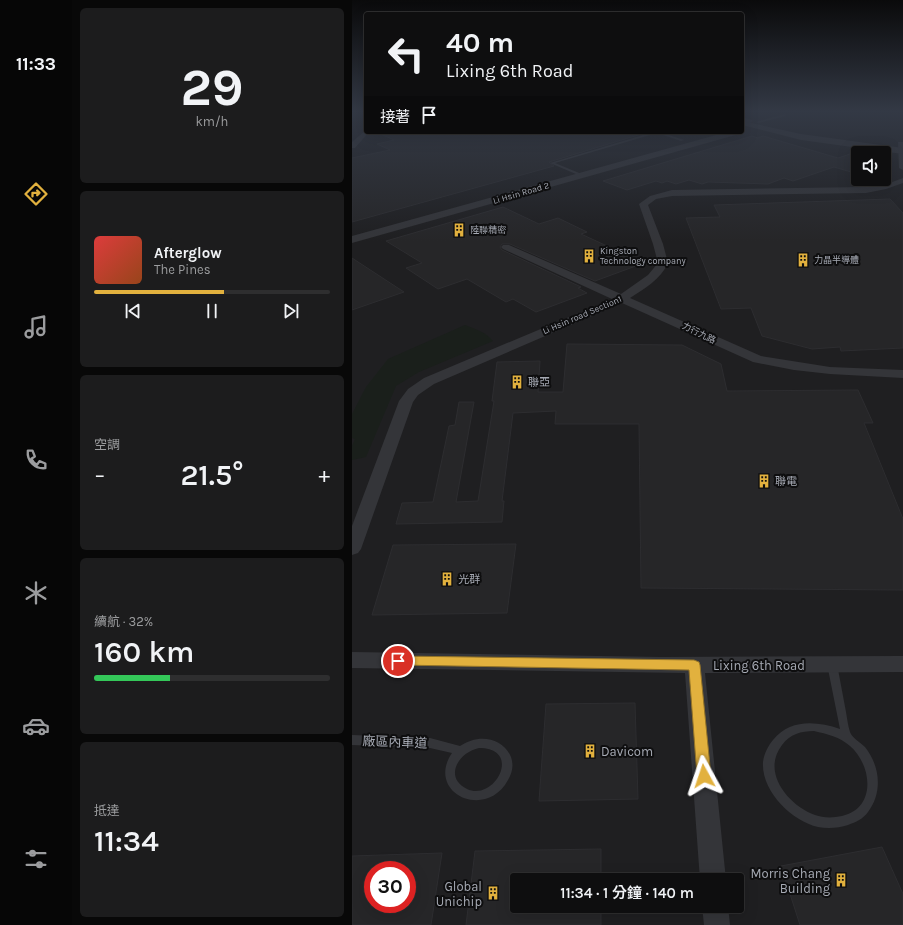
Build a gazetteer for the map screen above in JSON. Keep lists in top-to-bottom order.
{
  "streets": {
    "street": [
      "Li Hsin Road 2",
      "Li Hsin road Section1",
      "力行九路",
      "Lixing 6th Road"
    ],
    "lane": ["廠區內車道"]
  },
  "crossings": [
    ["Li Hsin road Section1", "力行九路"]
  ],
  "places": {
    "building": [
      "陸聯精密",
      "Kingston Technology company",
      "力晶半導體",
      "聯亞",
      "聯電",
      "光群",
      "Davicom",
      "Morris Chang Building",
      "Global Unichip"
    ]
  },
  "page": {
    "tabs": "11:33",
    "tile": [
      ["29", "km/h"],
      "空調",
      ["續航 · 32%", "160 km"],
      ["抵達", "11:34"]
    ],
    "turn": ["40 m", "Lixing 6th Road"],
    "then": "接著",
    "song": ["Afterglow", "The Pines"],
    "heat": ["−", "21.5°", "+"],
    "limit": "30",
    "trip": "11:34 · 1 分鐘 · 140 m"
  }
}
